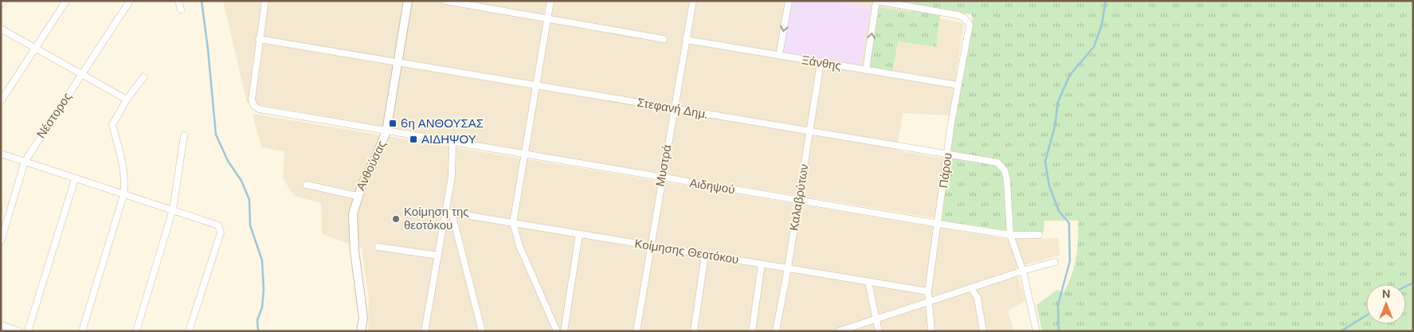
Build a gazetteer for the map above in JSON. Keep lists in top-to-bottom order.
{
  "streets": {
    "street": [
      "Ξάνθης",
      "Στεφανή Δημ.",
      "Νέστορος",
      "Ανθούσας",
      "Μυστρά",
      "Πάρου",
      "Αιδηψού",
      "Καλαβρύτων",
      "Κοίμησης Θεοτόκου"
    ]
  },
  "crossings": [
    ["Ξάνθης", "Μυστρά"],
    ["Ξάνθης", "Πάρου"],
    ["Ξάνθης", "Καλαβρύτων"],
    ["Στεφανή Δημ.", "Ανθούσας"],
    ["Στεφανή Δημ.", "Μυστρά"],
    ["Στεφανή Δημ.", "Πάρου"],
    ["Στεφανή Δημ.", "Αιδηψού"],
    ["Στεφανή Δημ.", "Καλαβρύτων"],
    ["Ανθούσας", "Αιδηψού"],
    ["Μυστρά", "Αιδηψού"],
    ["Μυστρά", "Κοίμησης Θεοτόκου"],
    ["Πάρου", "Αιδηψού"],
    ["Πάρου", "Κοίμησης Θεοτόκου"],
    ["Αιδηψού", "Καλαβρύτων"],
    ["Καλαβρύτων", "Κοίμησης Θεοτόκου"]
  ],
  "places": {
    "transit": ["6η ΑΝΘΟΥΣΑΣ", "ΑΙΔΗΨΟΥ"],
    "other": ["Κοίμηση της θεοτόκου"]
  },
  "north": "top"
}
